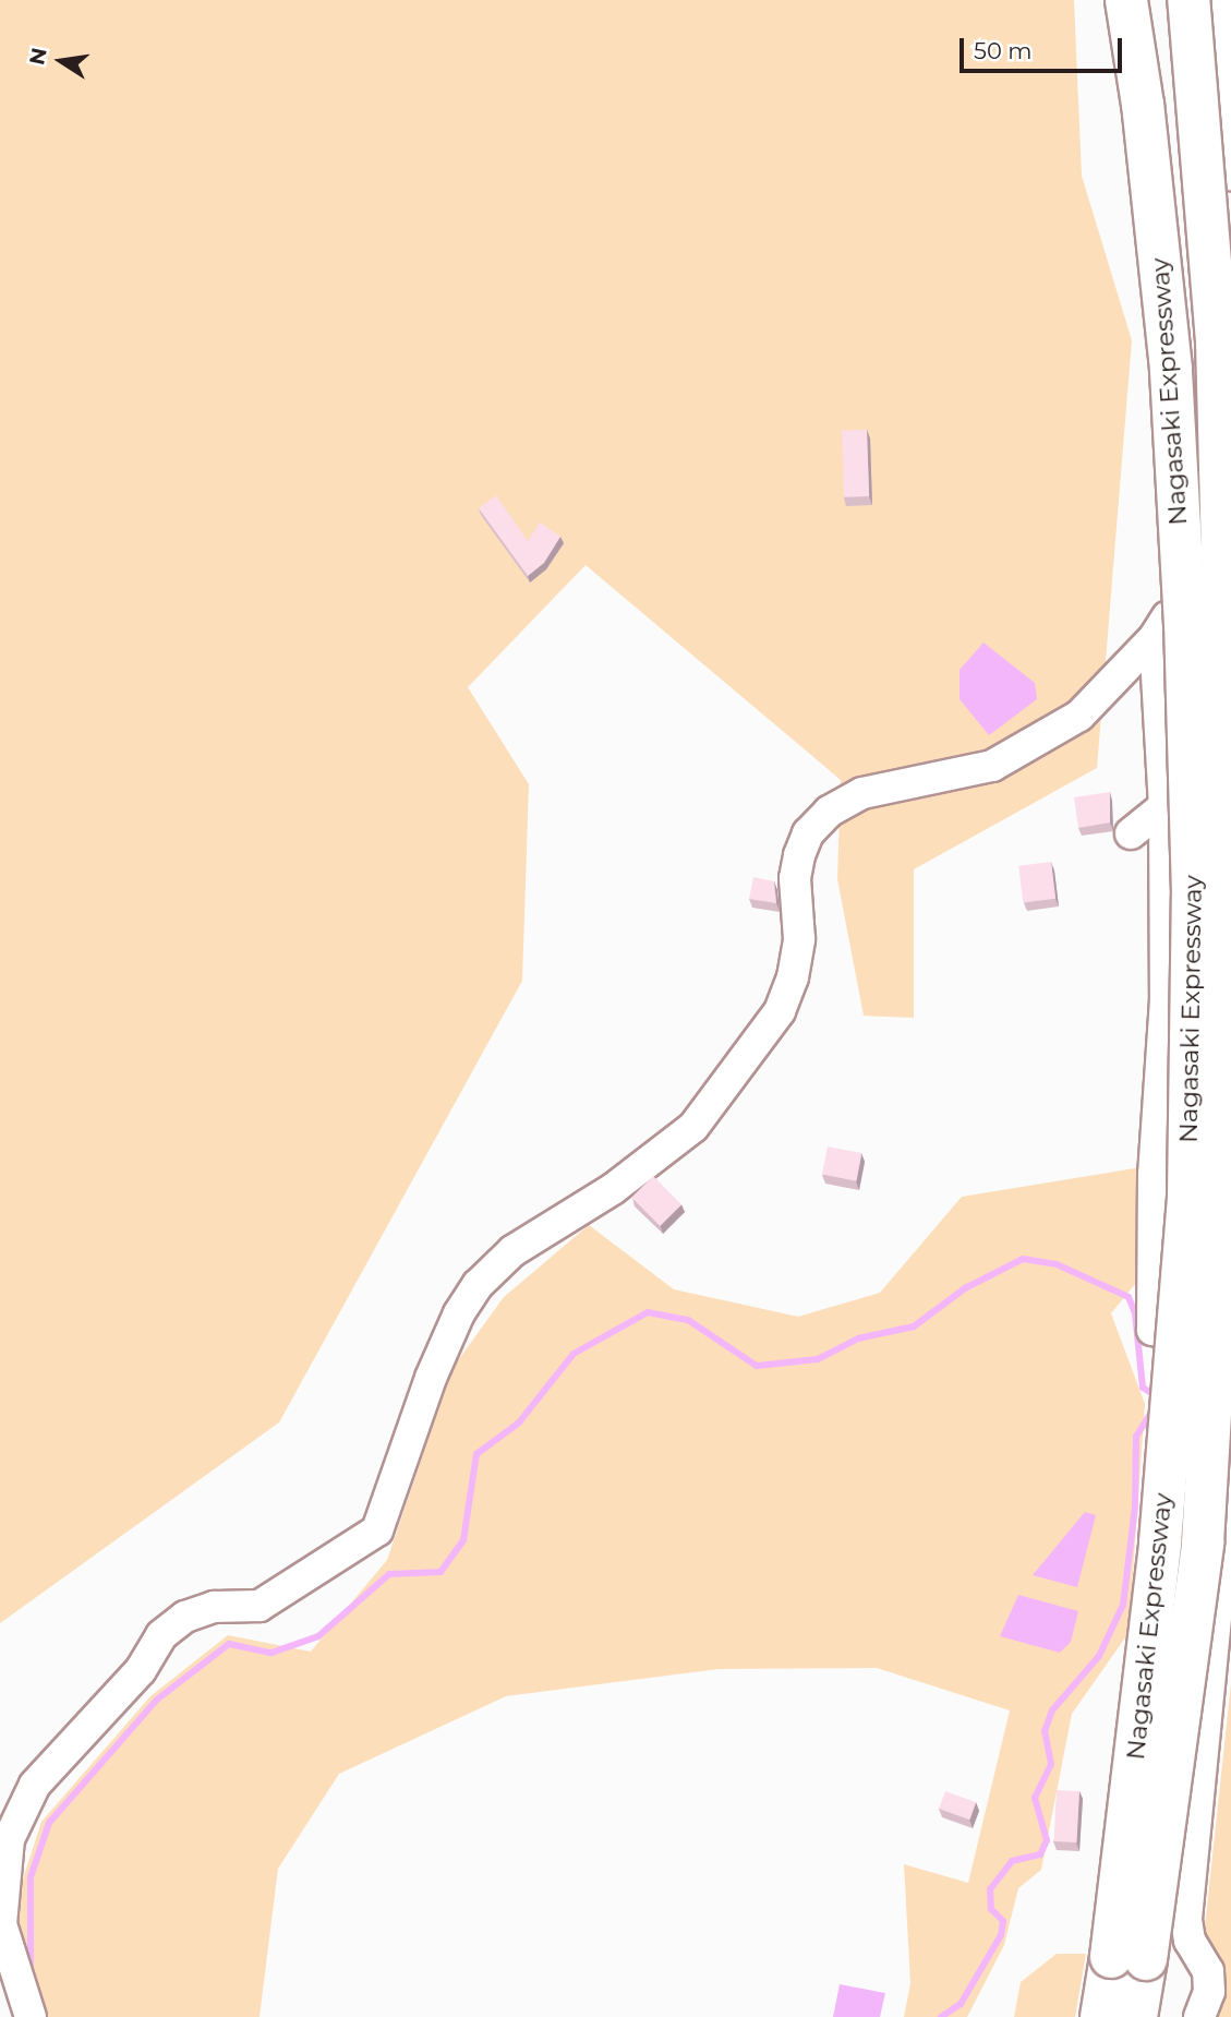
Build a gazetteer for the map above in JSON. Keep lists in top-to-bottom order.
{
  "streets": {
    "highway": ["Nagasaki Expressway"]
  },
  "scale_bar": "50 m",
  "north": "left"
}
